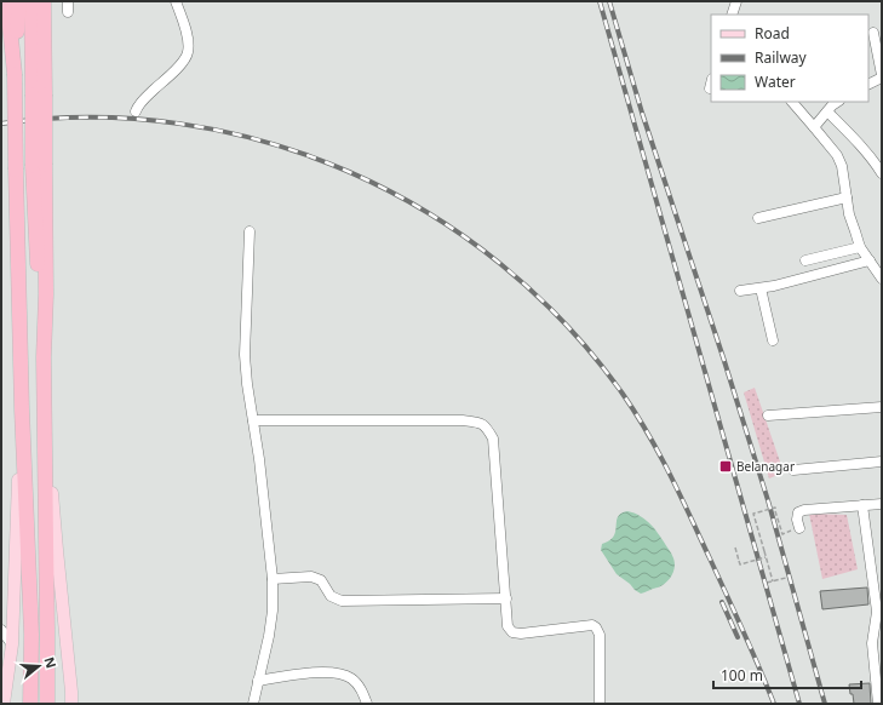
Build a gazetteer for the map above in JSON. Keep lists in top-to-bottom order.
{
  "places": {
    "transit": ["Belanagar"]
  },
  "legend": ["Road", "Railway", "Water"],
  "scale_bar": "100 m",
  "north": "right"
}
